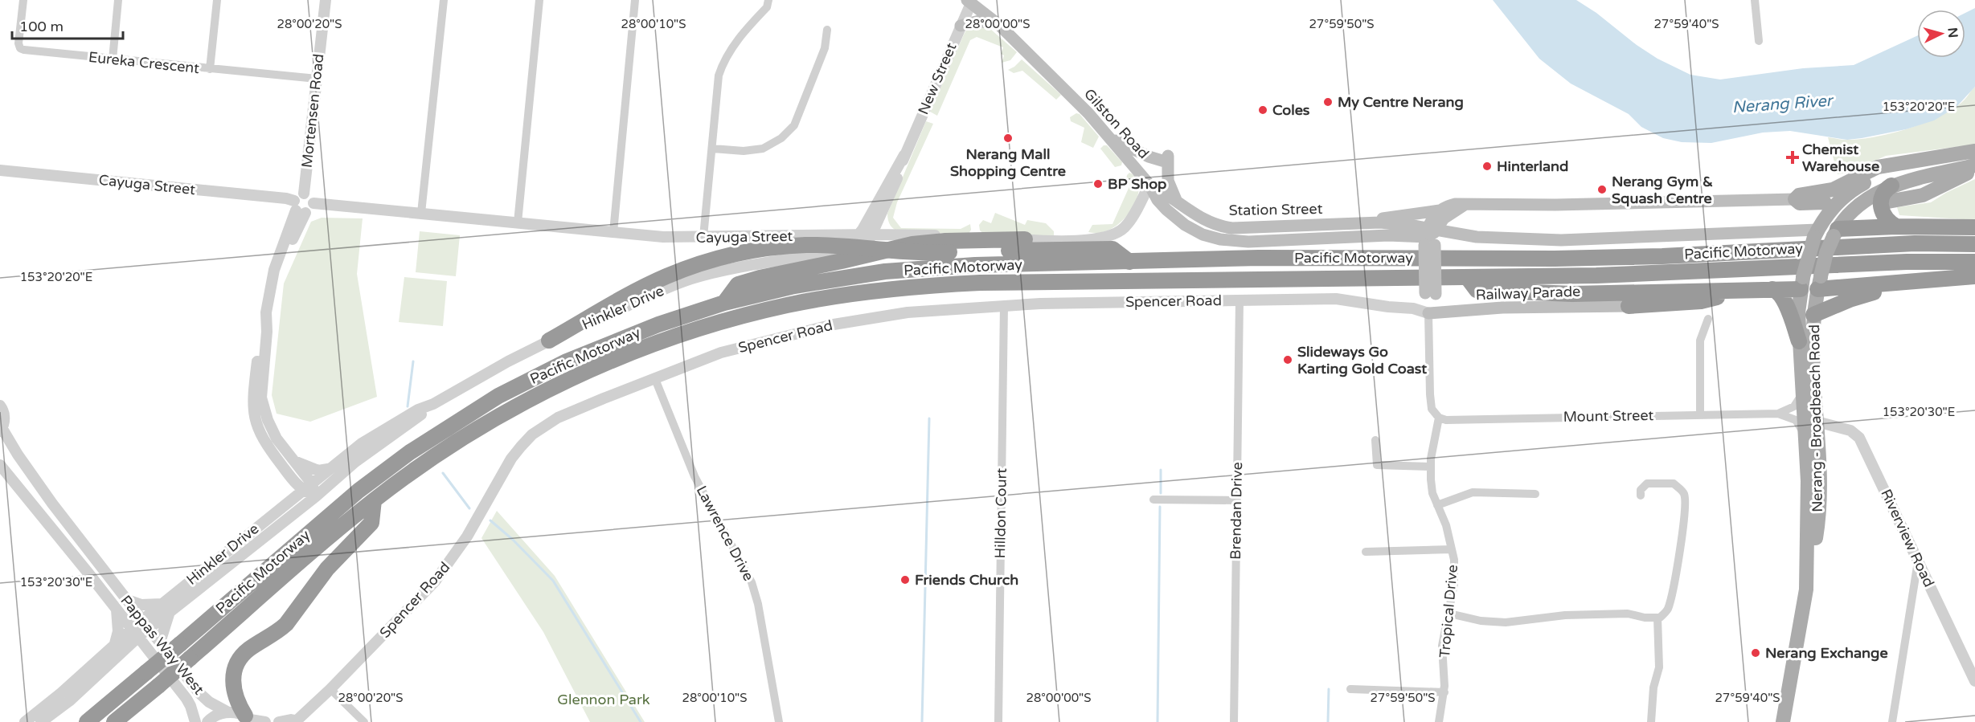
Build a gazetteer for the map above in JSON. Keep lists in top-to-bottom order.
{
  "streets": {
    "highway": ["Pacific Motorway"],
    "main road": [
      "Gilston Road",
      "Station Street",
      "Railway Parade",
      "Nerang - Broadbeach Road"
    ],
    "street": [
      "Eureka Crescent",
      "New Street",
      "Mortensen Road",
      "Cayuga Street",
      "Spencer Road",
      "Hinkler Drive",
      "Mount Street",
      "Brendan Drive",
      "Hilldon Court",
      "Lawrence Drive",
      "Riverview Road",
      "Tropical Drive",
      "Pappas Way West"
    ]
  },
  "crossings": [
    ["Eureka Crescent", "Mortensen Road"],
    ["New Street", "Gilston Road"],
    ["New Street", "Cayuga Street"],
    ["New Street", "Hinkler Drive"],
    ["Mortensen Road", "Cayuga Street"],
    ["Gilston Road", "Cayuga Street"],
    ["Gilston Road", "Station Street"],
    ["Cayuga Street", "Station Street"],
    ["Cayuga Street", "Hinkler Drive"],
    ["Railway Parade", "Spencer Road"],
    ["Spencer Road", "Brendan Drive"],
    ["Spencer Road", "Hilldon Court"],
    ["Spencer Road", "Lawrence Drive"],
    ["Hinkler Drive", "Pappas Way West"],
    ["Mount Street", "Nerang - Broadbeach Road"],
    ["Mount Street", "Riverview Road"],
    ["Mount Street", "Tropical Drive"],
    ["Nerang - Broadbeach Road", "Riverview Road"]
  ],
  "water": ["Nerang River"],
  "parks": ["Glennon Park"],
  "places": {
    "other": [
      "My Centre Nerang",
      "Coles",
      "Nerang Mall Shopping Centre",
      "Hinterland",
      "BP Shop",
      "Nerang Gym & Squash Centre",
      "Slideways Go Karting Gold Coast",
      "Friends Church",
      "Nerang Exchange"
    ],
    "health": ["Chemist Warehouse"]
  },
  "scale_bar": "100 m",
  "north": "right",
  "coordinates": [
    "28°00'20\"S",
    "28°00'10\"S",
    "28°00'00\"S",
    "27°59'50\"S",
    "27°59'40\"S",
    "153°20'20\"E",
    "153°20'30\"E"
  ]
}
